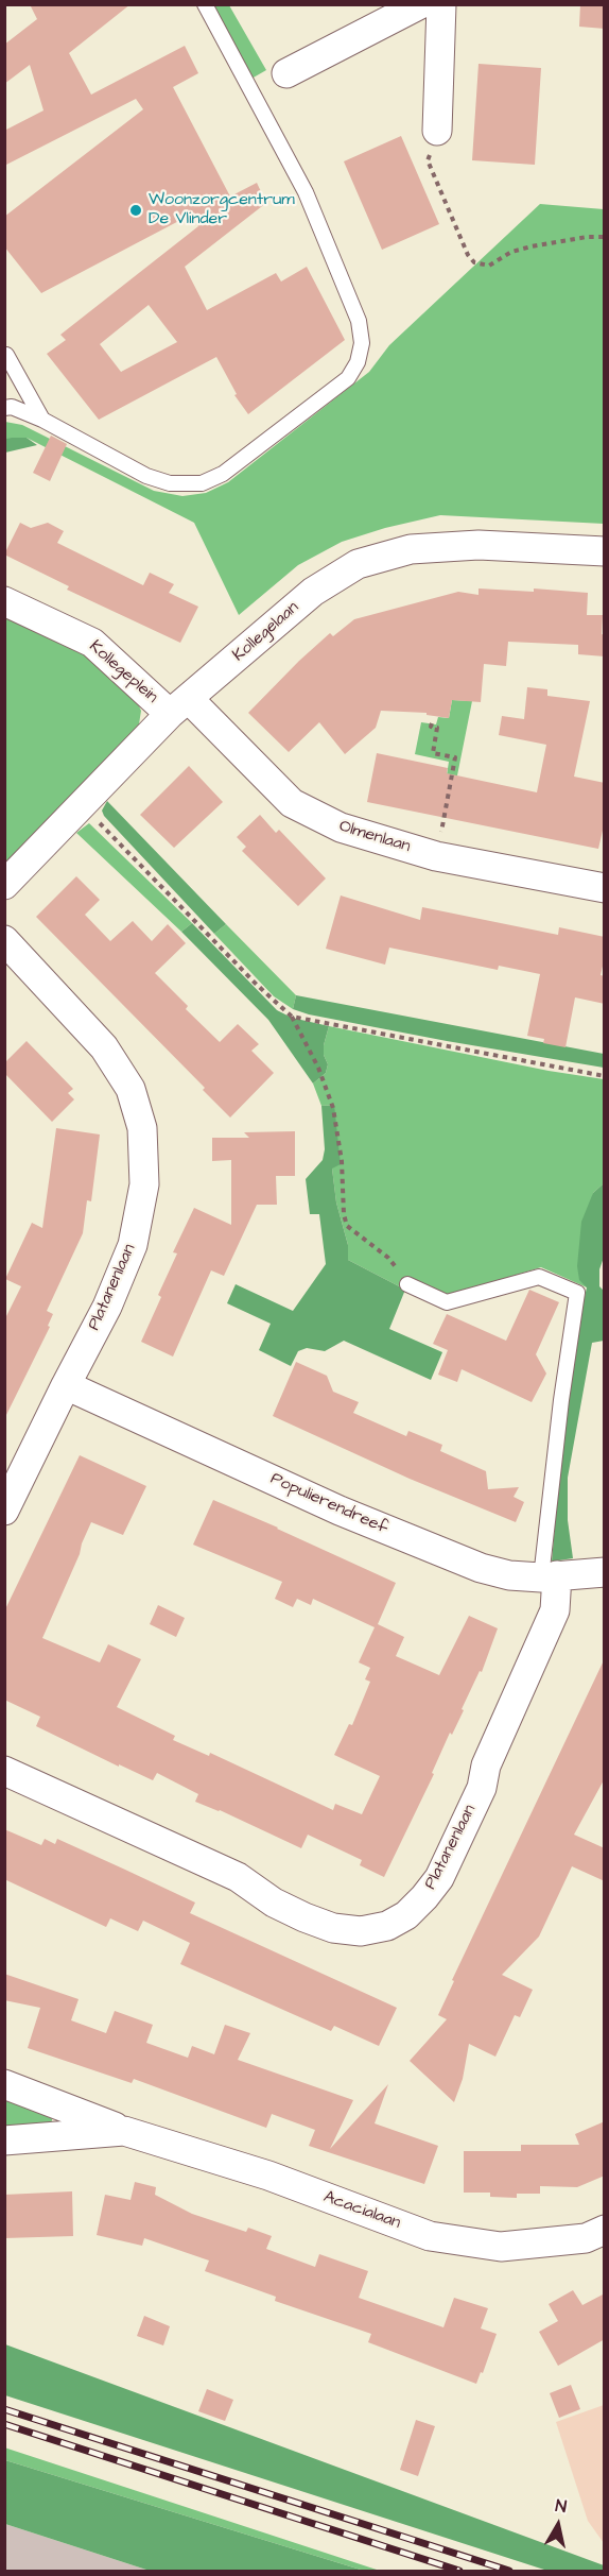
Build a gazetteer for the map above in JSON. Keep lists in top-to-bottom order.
{
  "streets": {
    "street": [
      "Kollegelaan",
      "Kollegeplein",
      "Olmenlaan",
      "Platanenlaan",
      "Populierendreef",
      "Acacialaan"
    ]
  },
  "crossings": [
    ["Kollegelaan", "Kollegeplein"],
    ["Kollegelaan", "Olmenlaan"],
    ["Kollegeplein", "Olmenlaan"],
    ["Platanenlaan", "Populierendreef"]
  ],
  "places": ["Woonzorgcentrum De Vlinder"],
  "north": "top"
}
